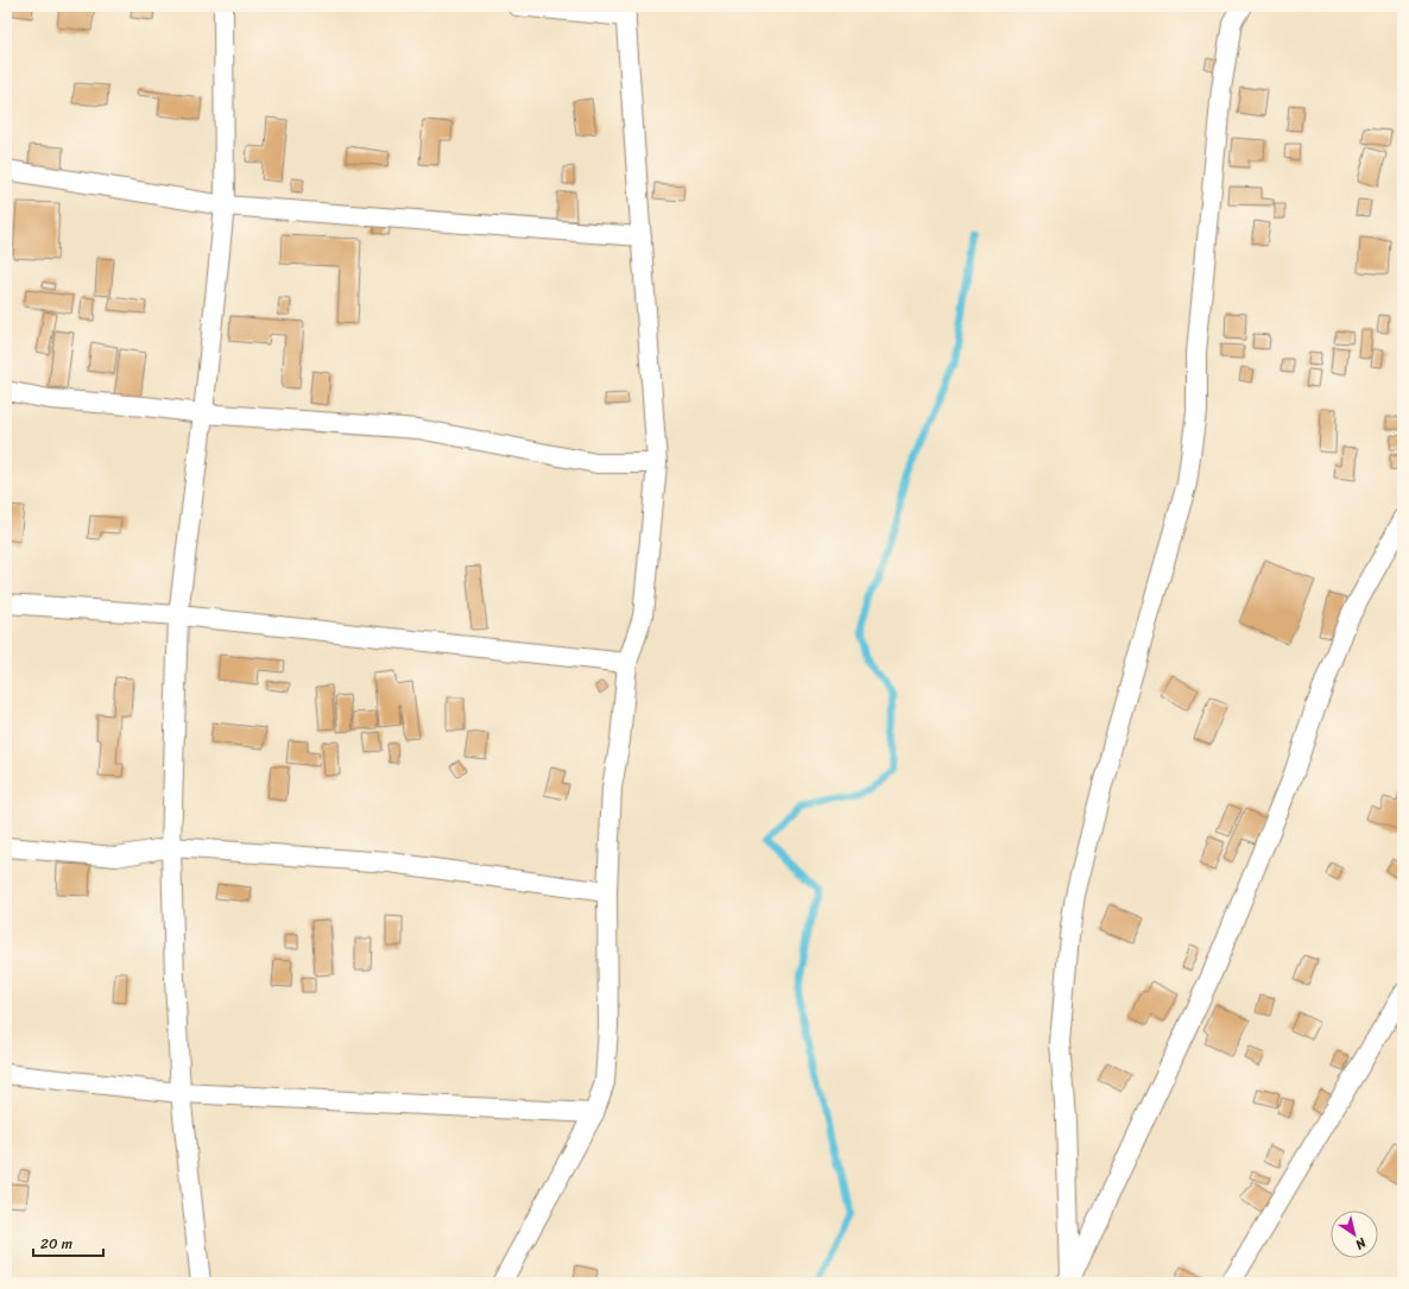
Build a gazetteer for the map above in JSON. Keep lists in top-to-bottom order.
{
  "scale_bar": "20 m",
  "north": "bottom right"
}
